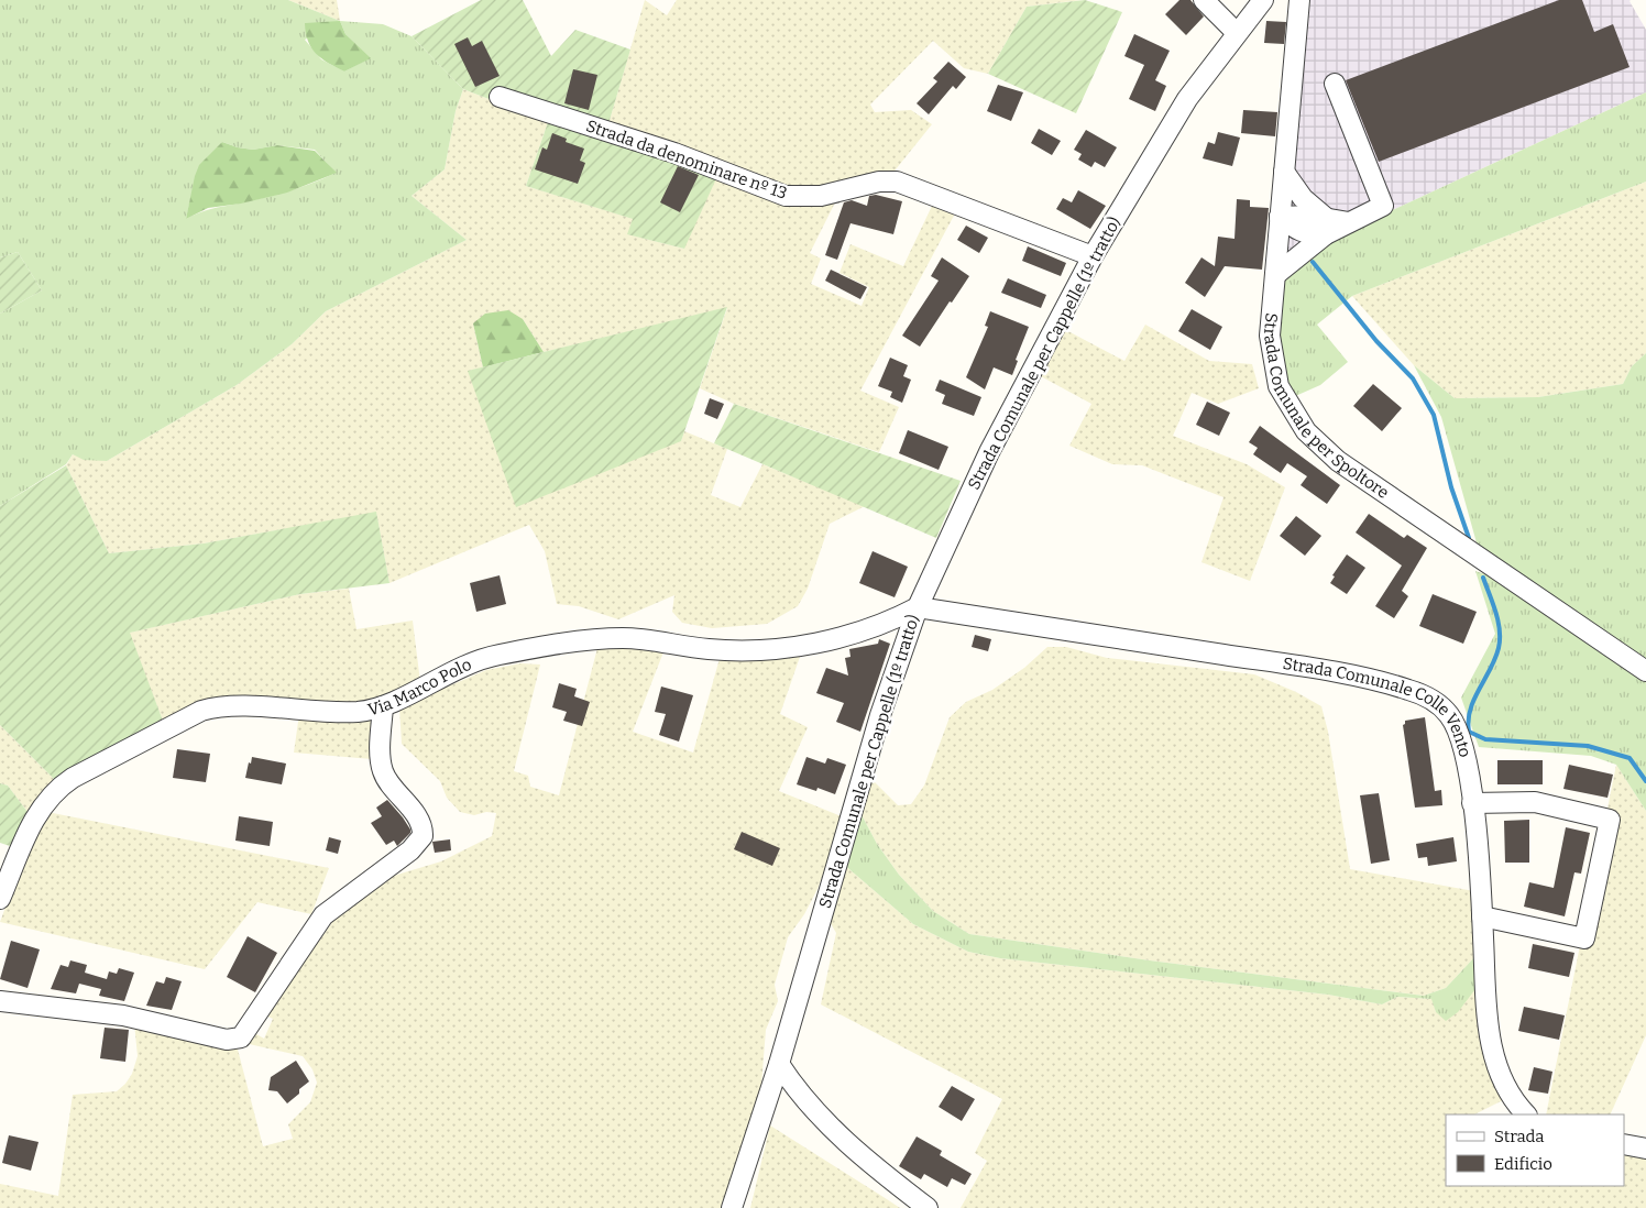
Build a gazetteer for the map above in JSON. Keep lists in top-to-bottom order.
{
  "streets": {
    "street": [
      "Strada da denominare nº 13",
      "Strada Comunale per Cappelle (1º tratto)",
      "Strada Comunale per Spoltore",
      "Via Marco Polo",
      "Strada Comunale Colle Vento"
    ]
  },
  "crossings": [
    ["Strada da denominare nº 13", "Strada Comunale per Cappelle (1º tratto)"],
    ["Strada Comunale per Cappelle (1º tratto)", "Via Marco Polo"],
    ["Strada Comunale per Cappelle (1º tratto)", "Strada Comunale Colle Vento"],
    ["Via Marco Polo", "Strada Comunale Colle Vento"]
  ],
  "legend": ["Strada", "Edificio"]
}
